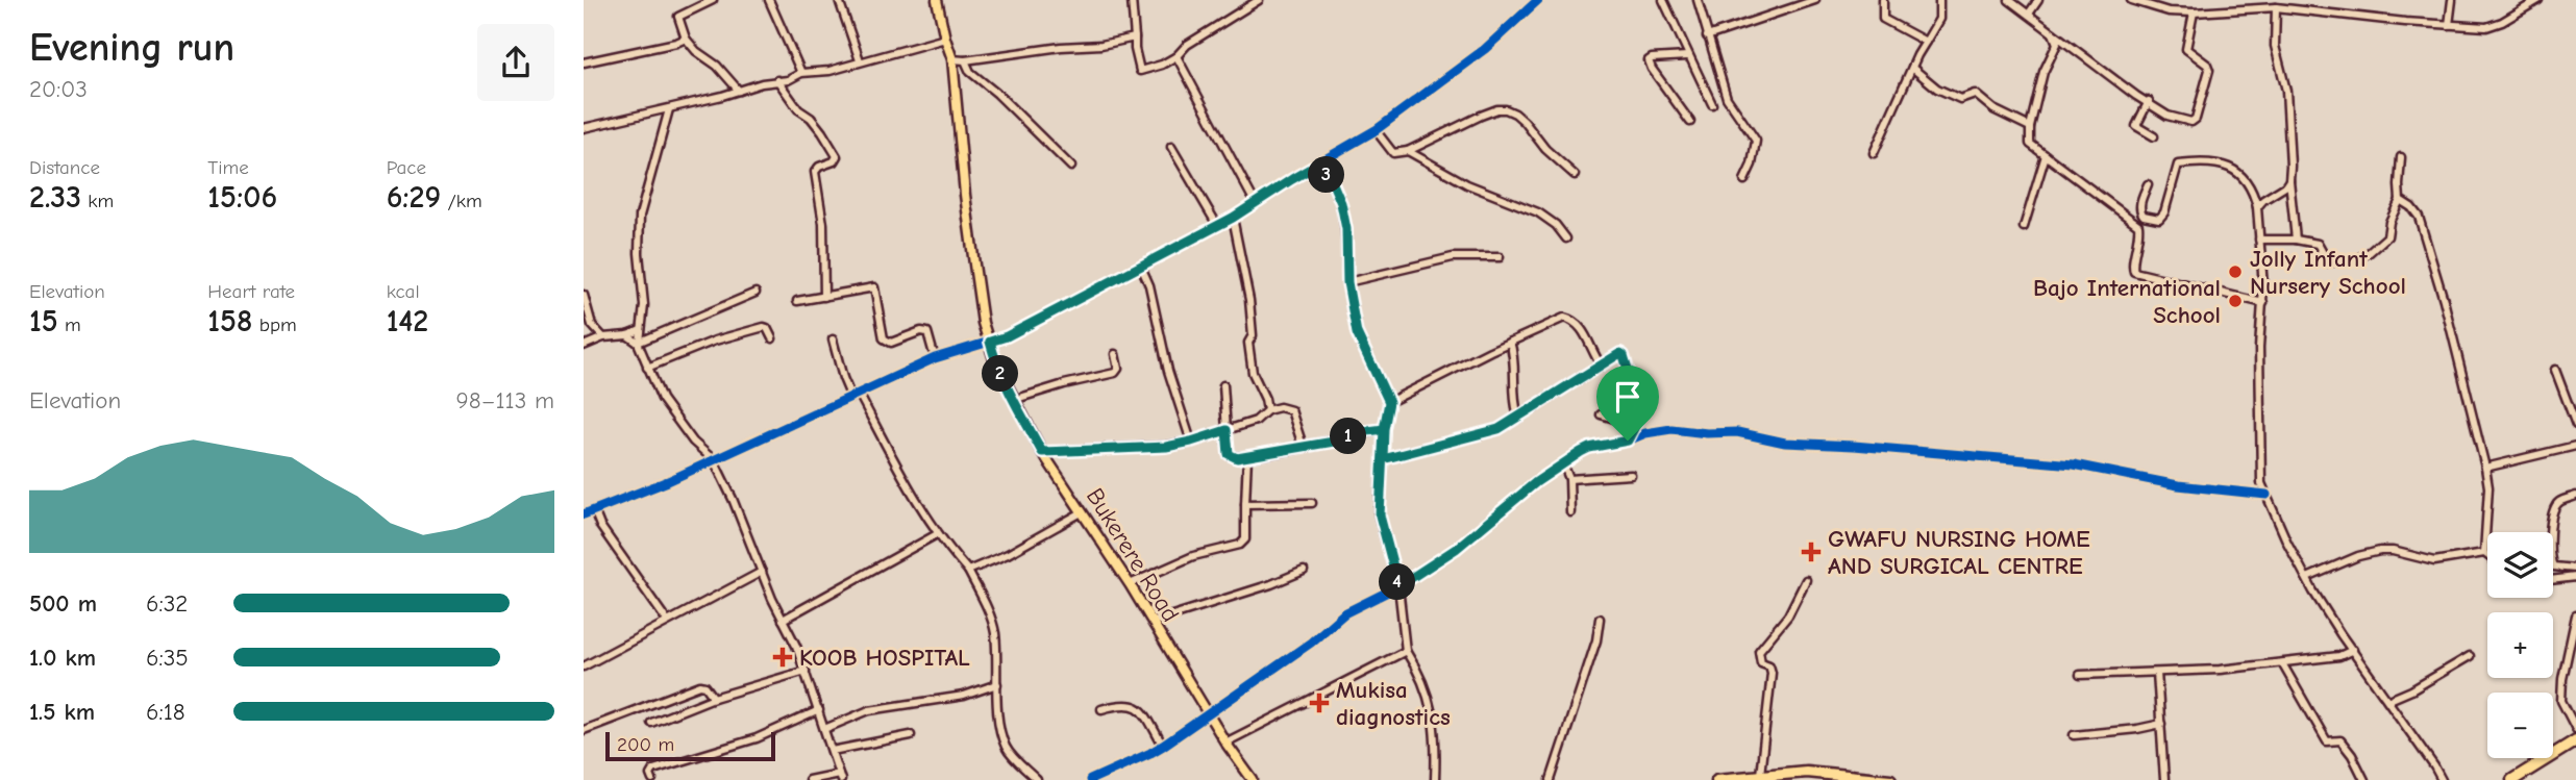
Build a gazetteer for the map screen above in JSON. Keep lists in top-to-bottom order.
{
  "streets": {
    "main road": ["Bukerere Road"]
  },
  "places": {
    "other": ["Jolly Infant Nursery School", "Bajo International School"],
    "health": ["GWAFU NURSING HOME AND SURGICAL CENTRE", "KOOB HOSPITAL", "Mukisa diagnostics"]
  },
  "scale_bar": "200 m",
  "page": {
    "heading": ["Evening run", "20:03"],
    "stats": [
      ["Distance", "2.33 km"],
      ["Time", "15:06"],
      ["Pace", "6:29 /km"],
      ["Elevation", "15 m"],
      ["Heart rate", "158 bpm"],
      ["kcal", "142"]
    ],
    "pins": [
      "3",
      "2",
      "1",
      "4"
    ],
    "chart": ["Elevation", "98–113 m"],
    "map_buttons": ["+", "−"],
    "list": [
      {
        "name": "500 m",
        "note": "6:32"
      },
      {
        "name": "1.0 km",
        "note": "6:35"
      },
      {
        "name": "1.5 km",
        "note": "6:18"
      }
    ],
    "scale": "200 m"
  }
}
